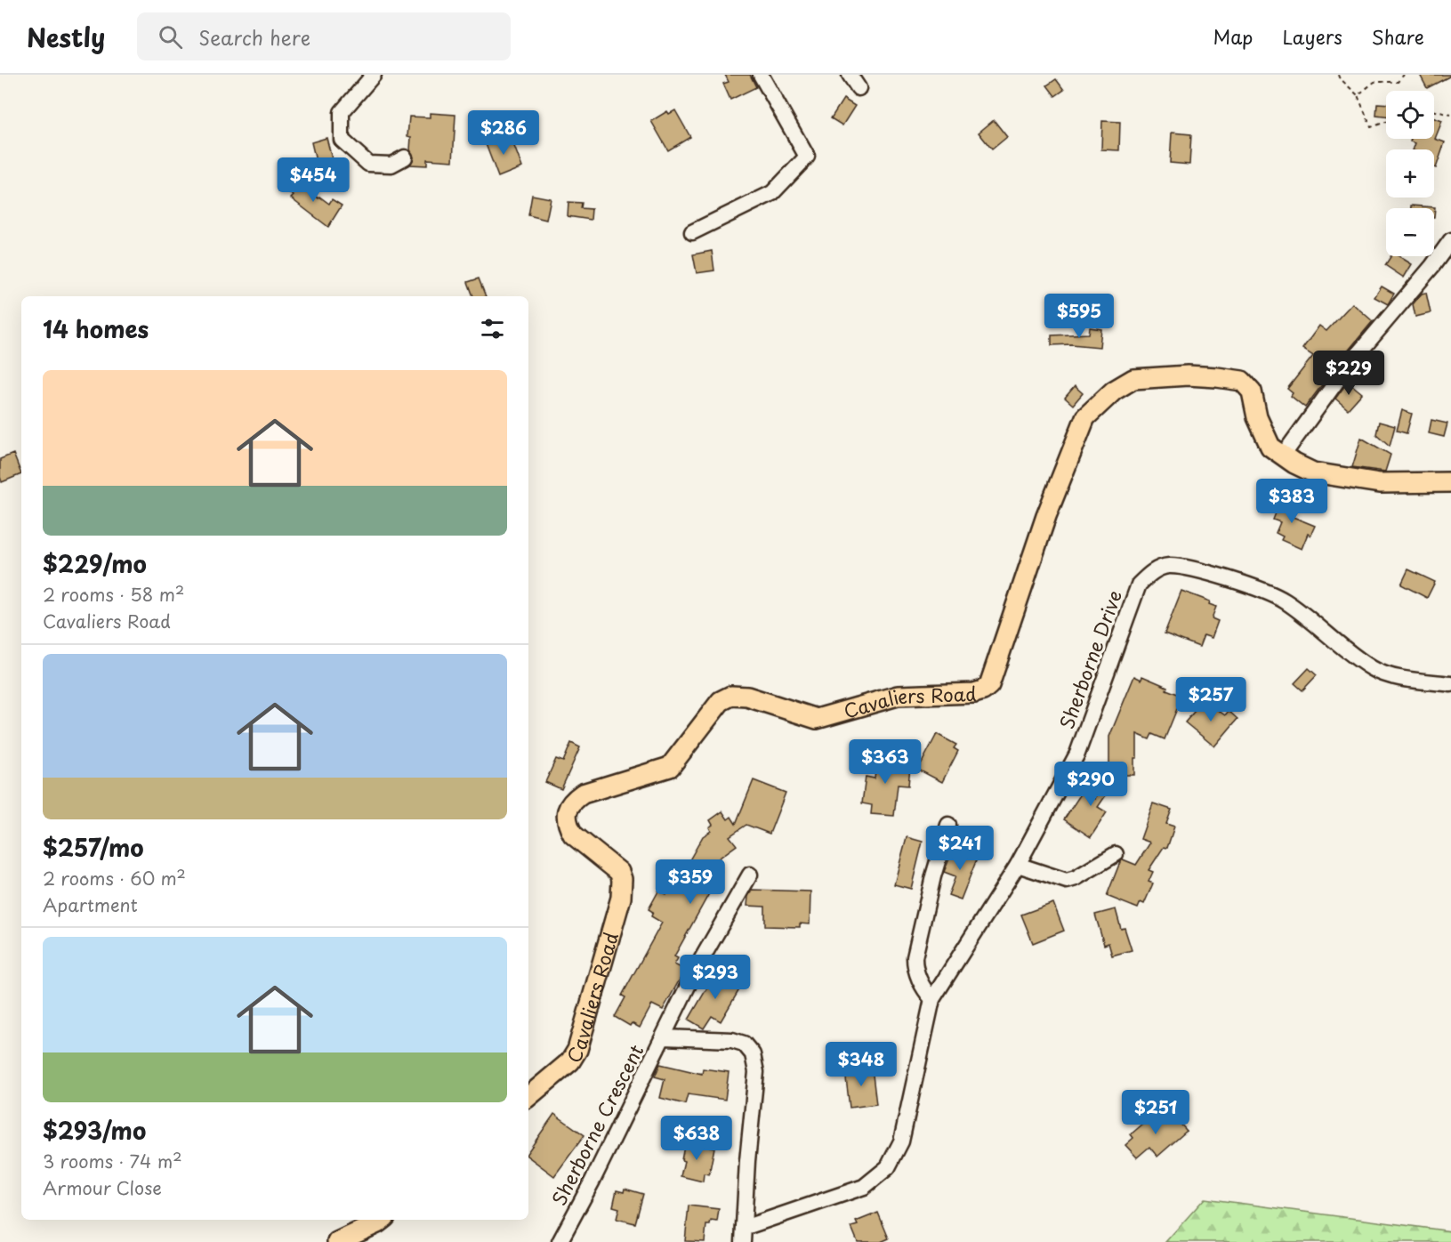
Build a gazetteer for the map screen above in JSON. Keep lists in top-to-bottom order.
{
  "streets": {
    "main road": ["Cavaliers Road"],
    "street": ["Sherborne Drive", "Sherborne Crescent"]
  },
  "crossings": [
    ["Sherborne Drive", "Sherborne Crescent"]
  ],
  "page": {
    "header": "Nestly",
    "search": "Search here",
    "nav": ["Map", "Layers", "Share"],
    "map_buttons": ["+", "−"],
    "price": [
      "$286",
      "$454",
      "$595",
      "$229",
      "$383",
      "$257",
      "$363",
      "$290",
      "$241",
      "$359",
      "$293",
      "$348",
      "$251",
      "$638"
    ],
    "heading": "14 homes",
    "list": [
      {
        "name": "$229/mo",
        "note": "2 rooms · 58 m² · Cavaliers Road"
      },
      {
        "name": "$257/mo",
        "note": "2 rooms · 60 m² · Apartment"
      },
      {
        "name": "$293/mo",
        "note": "3 rooms · 74 m² · Armour Close"
      }
    ]
  }
}
